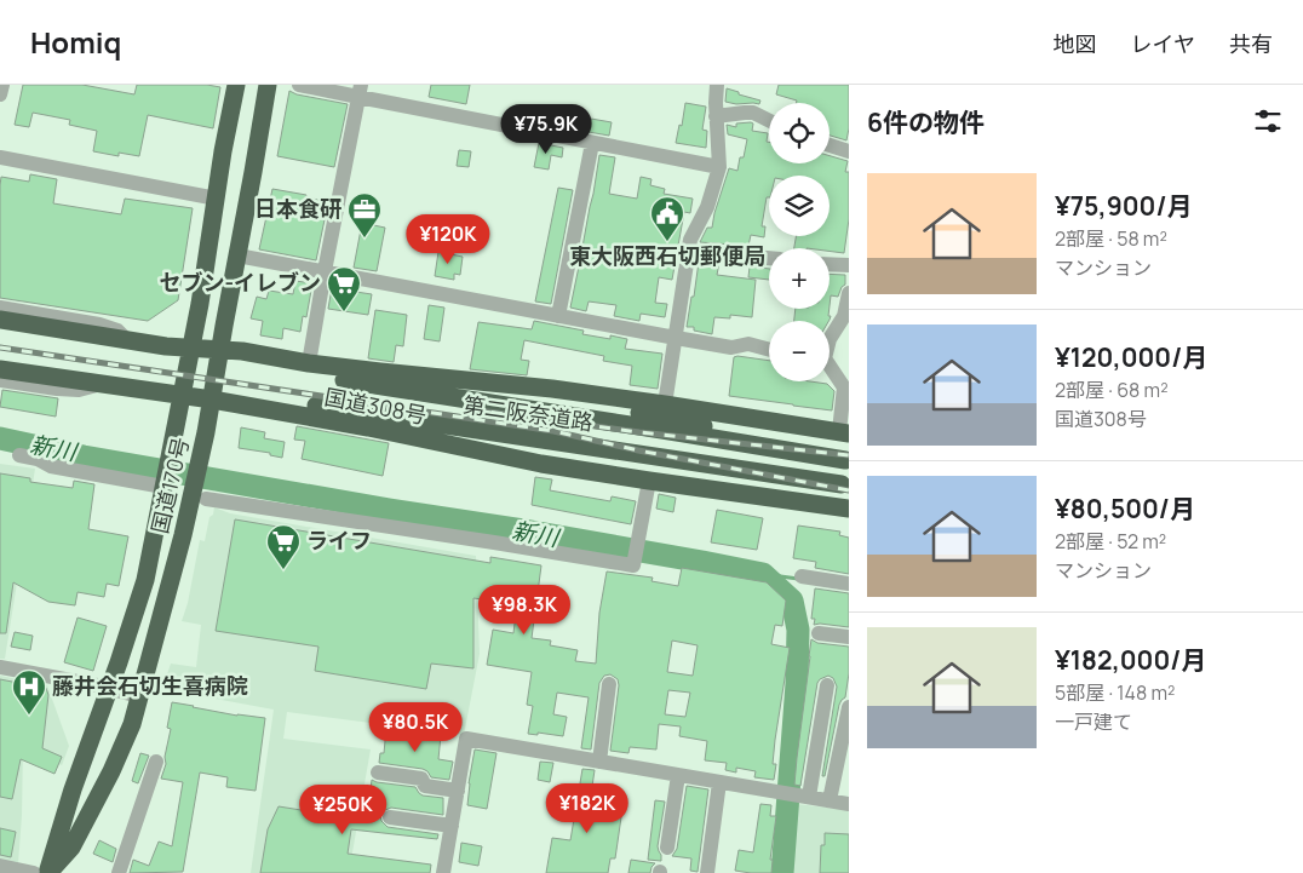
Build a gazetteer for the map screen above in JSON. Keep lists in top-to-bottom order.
{
  "streets": {
    "highway": ["国道308号", "第二阪奈道路", "国道170号"]
  },
  "crossings": [
    ["国道308号", "第二阪奈道路"],
    ["国道308号", "国道170号"],
    ["第二阪奈道路", "国道170号"]
  ],
  "water": ["新川"],
  "places": {
    "office": ["日本食研"],
    "public building": ["東大阪西石切郵便局"],
    "supermarket": ["セブン-イレブン", "ライフ"],
    "hospital": ["藤井会石切生喜病院"]
  },
  "page": {
    "header": "Homiq",
    "nav": ["地図", "レイヤ", "共有"],
    "heading": "6件の物件",
    "map_buttons": ["+", "−"],
    "price": [
      "¥75.9K",
      "¥120K",
      "¥98.3K",
      "¥80.5K",
      "¥182K",
      "¥250K"
    ],
    "list": [
      {
        "name": "¥75,900/月",
        "note": "2部屋 · 58 m² · マンション"
      },
      {
        "name": "¥120,000/月",
        "note": "2部屋 · 68 m² · 国道308号"
      },
      {
        "name": "¥80,500/月",
        "note": "2部屋 · 52 m² · マンション"
      },
      {
        "name": "¥182,000/月",
        "note": "5部屋 · 148 m² · 一戸建て"
      }
    ]
  }
}
